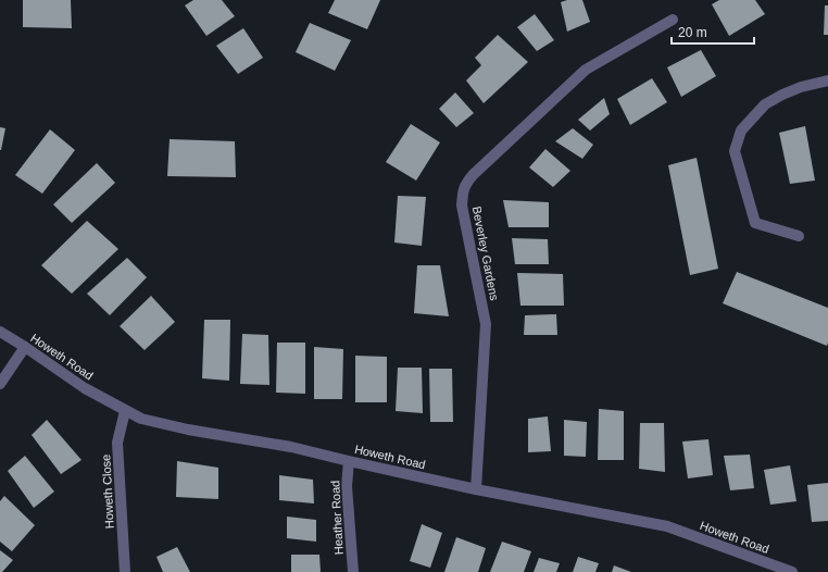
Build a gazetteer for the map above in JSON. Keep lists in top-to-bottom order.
{
  "streets": {
    "street": [
      "Beverley Gardens",
      "Howeth Road",
      "Howeth Close",
      "Heather Road"
    ]
  },
  "crossings": [
    ["Beverley Gardens", "Howeth Road"],
    ["Howeth Road", "Howeth Close"],
    ["Howeth Road", "Heather Road"]
  ],
  "scale_bar": "20 m"
}
